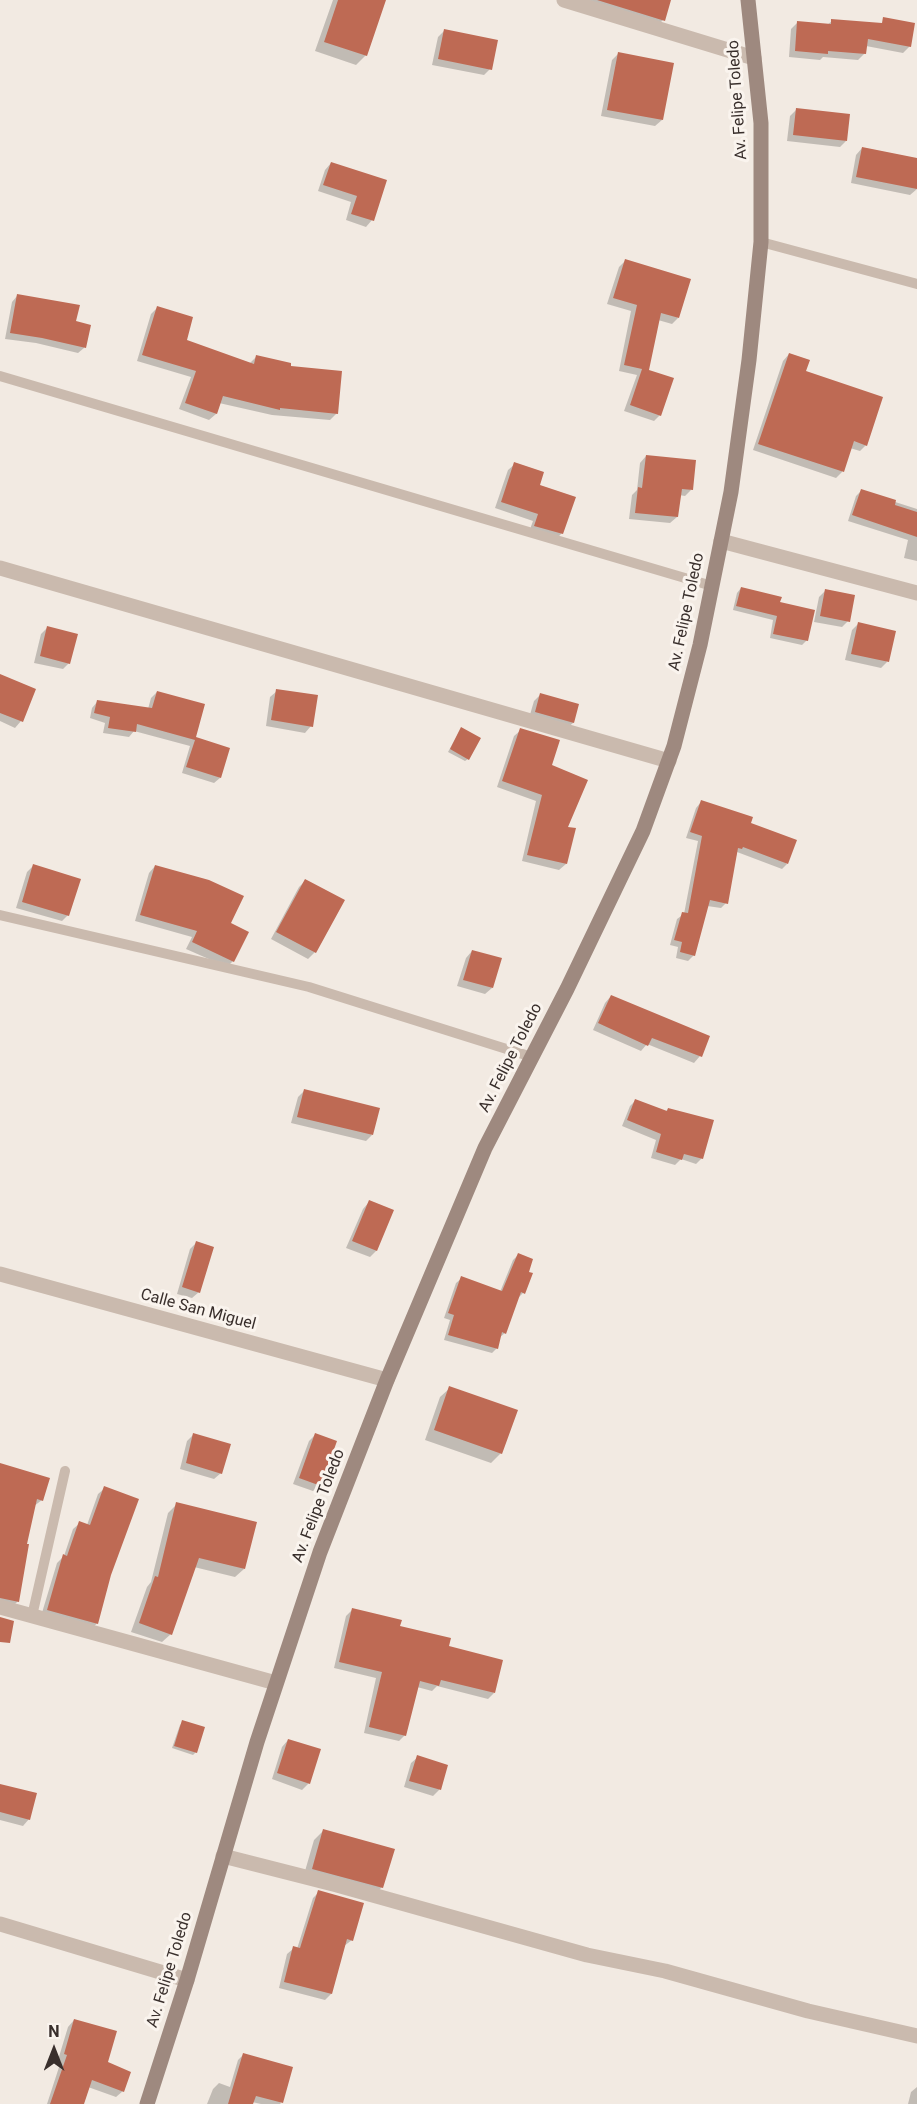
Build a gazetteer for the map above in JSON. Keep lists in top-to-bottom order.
{
  "streets": {
    "main road": ["Av. Felipe Toledo"],
    "street": ["Calle San Miguel"]
  },
  "crossings": [
    ["Av. Felipe Toledo", "Calle San Miguel"]
  ],
  "north": "top"
}
